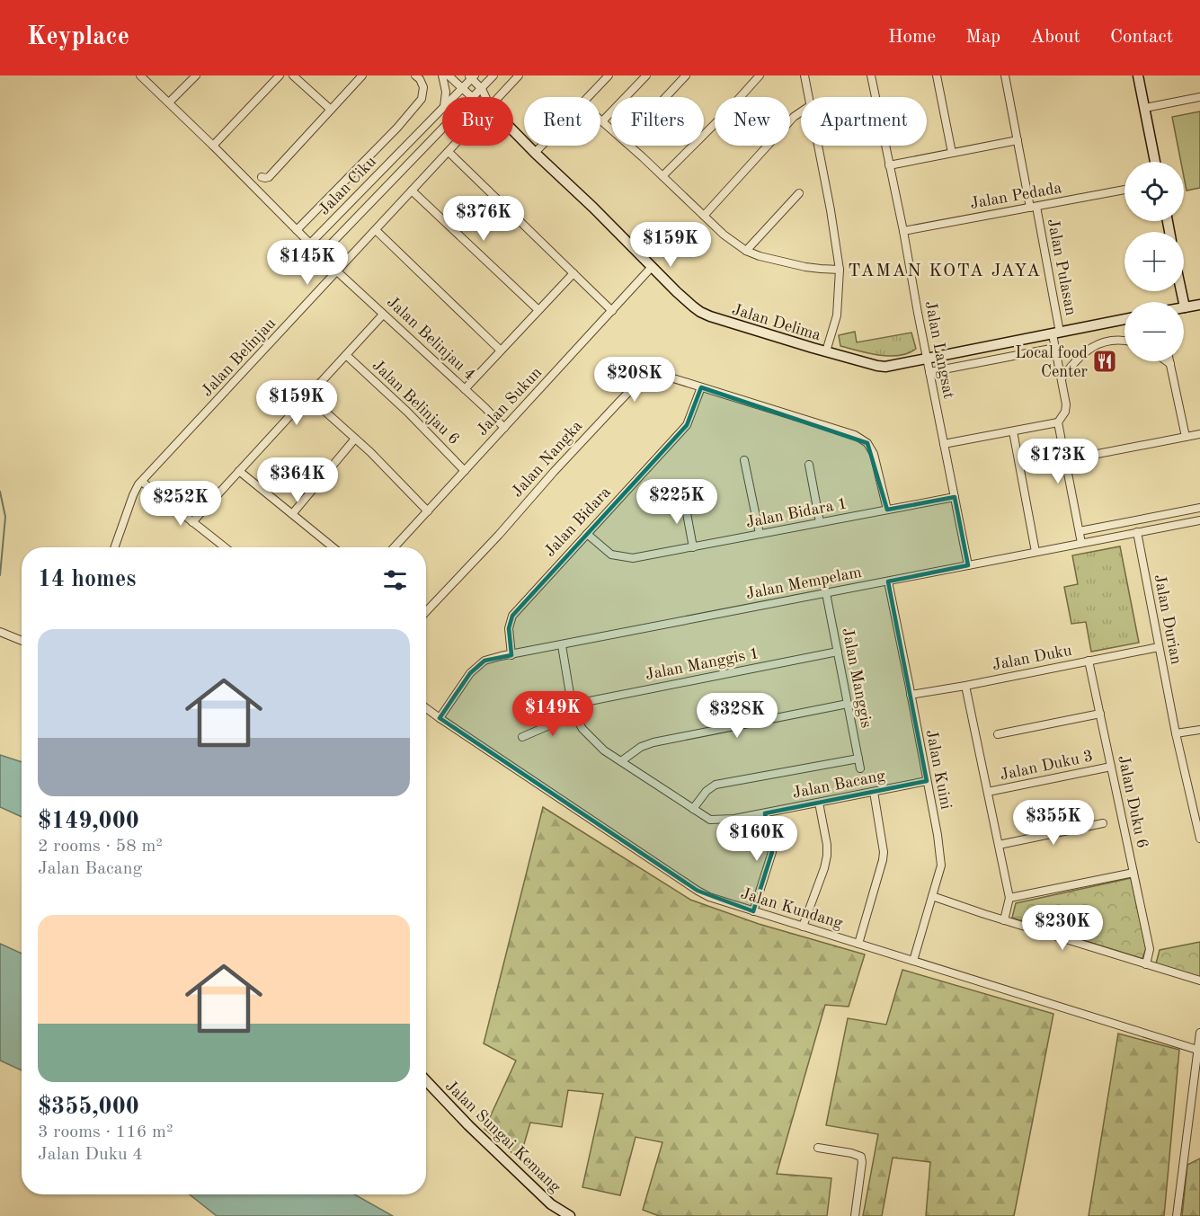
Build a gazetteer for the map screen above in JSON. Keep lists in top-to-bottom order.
{
  "streets": {
    "street": [
      "Jalan Ciku",
      "Jalan Pedada",
      "Jalan Pulasan",
      "Jalan Delima",
      "Jalan Belinjau 4",
      "Jalan Langsat",
      "Jalan Belinjau",
      "Jalan Sukun",
      "Jalan Belinjau 6",
      "Jalan Nangka",
      "Jalan Bidara 1",
      "Jalan Bidara",
      "Jalan Mempelam",
      "Jalan Durian",
      "Jalan Duku",
      "Jalan Manggis 1",
      "Jalan Manggis",
      "Jalan Duku 3",
      "Jalan Kuini",
      "Jalan Bacang",
      "Jalan Duku 6",
      "Jalan Kundang",
      "Jalan Sungai Kemang"
    ]
  },
  "crossings": [
    ["Jalan Ciku", "Jalan Delima"],
    ["Jalan Pedada", "Jalan Pulasan"],
    ["Jalan Pedada", "Jalan Langsat"],
    ["Jalan Pulasan", "Jalan Delima"],
    ["Jalan Delima", "Jalan Langsat"],
    ["Jalan Delima", "Jalan Sukun"],
    ["Jalan Belinjau 4", "Jalan Belinjau"],
    ["Jalan Belinjau 4", "Jalan Sukun"],
    ["Jalan Langsat", "Jalan Bidara 1"],
    ["Jalan Langsat", "Jalan Mempelam"],
    ["Jalan Sukun", "Jalan Belinjau 6"],
    ["Jalan Nangka", "Jalan Bidara 1"],
    ["Jalan Nangka", "Jalan Bidara"],
    ["Jalan Bidara 1", "Jalan Bidara"],
    ["Jalan Bidara", "Jalan Mempelam"],
    ["Jalan Mempelam", "Jalan Durian"],
    ["Jalan Mempelam", "Jalan Manggis"],
    ["Jalan Mempelam", "Jalan Kuini"],
    ["Jalan Mempelam", "Jalan Bacang"],
    ["Jalan Mempelam", "Jalan Kundang"],
    ["Jalan Durian", "Jalan Duku"],
    ["Jalan Duku", "Jalan Kuini"],
    ["Jalan Duku", "Jalan Duku 6"],
    ["Jalan Manggis 1", "Jalan Manggis"],
    ["Jalan Manggis 1", "Jalan Bacang"],
    ["Jalan Duku 3", "Jalan Duku 6"],
    ["Jalan Kuini", "Jalan Bacang"],
    ["Jalan Kuini", "Jalan Kundang"]
  ],
  "districts": ["TAMAN KOTA JAYA"],
  "places": {
    "restaurant": ["Local food Center"]
  },
  "page": {
    "header": "Keyplace",
    "nav": [
      "Home",
      "Map",
      "About",
      "Contact"
    ],
    "chip": [
      "Buy",
      "Rent",
      "Filters",
      "New",
      "Apartment"
    ],
    "map_buttons": ["+", "−"],
    "price": [
      "$376K",
      "$159K",
      "$145K",
      "$208K",
      "$159K",
      "$173K",
      "$364K",
      "$225K",
      "$252K",
      "$149K",
      "$328K",
      "$355K",
      "$160K",
      "$230K"
    ],
    "heading": "14 homes",
    "list": [
      {
        "name": "$149,000",
        "note": "2 rooms · 58 m² · Jalan Bacang"
      },
      {
        "name": "$355,000",
        "note": "3 rooms · 116 m² · Jalan Duku 4"
      }
    ]
  }
}
